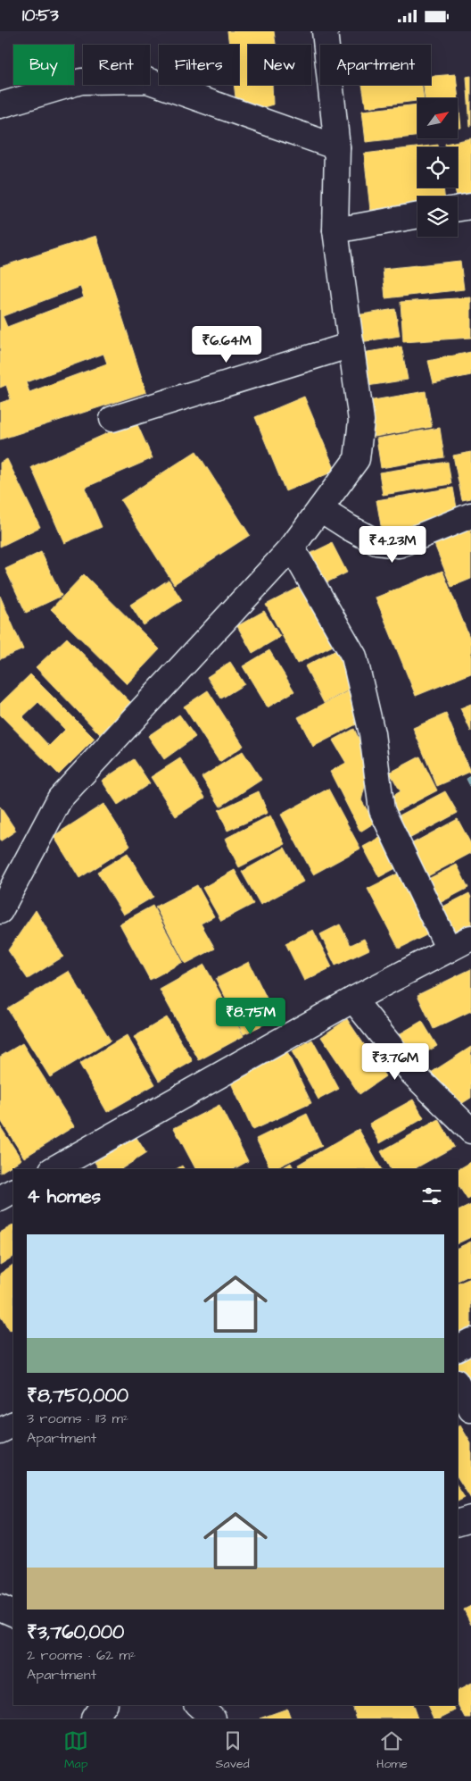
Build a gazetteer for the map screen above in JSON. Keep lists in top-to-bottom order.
{
  "north": "top right",
  "page": {
    "status": "10:53",
    "chip": [
      "Buy",
      "Rent",
      "Filters",
      "New",
      "Apartment"
    ],
    "price": [
      "₹6.64M",
      "₹4.23M",
      "₹8.75M",
      "₹3.76M"
    ],
    "heading": "4 homes",
    "list": [
      {
        "name": "₹8,750,000",
        "note": "3 rooms · 113 m² · Apartment"
      },
      {
        "name": "₹3,760,000",
        "note": "2 rooms · 62 m² · Apartment"
      }
    ],
    "tabs": ["Map", "Saved", "Home"]
  }
}
